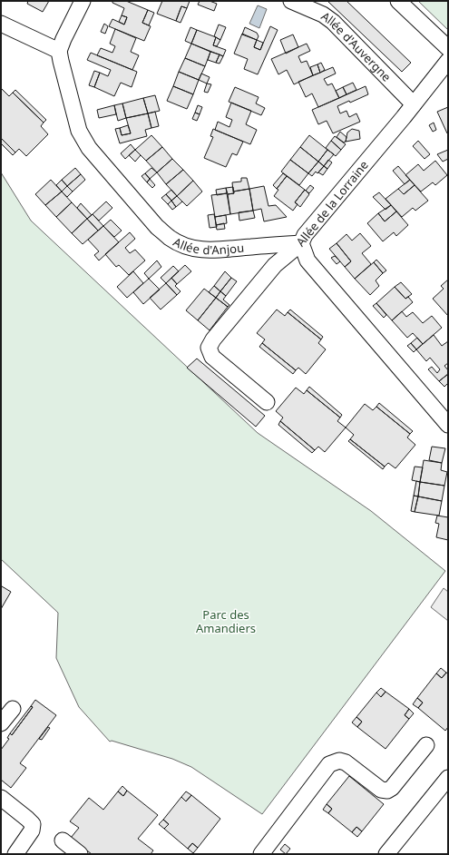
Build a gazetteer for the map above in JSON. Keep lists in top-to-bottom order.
{
  "streets": {
    "street": ["Allée d'Auvergne", "Allée de la Lorraine", "Allée d'Anjou"]
  },
  "crossings": [
    ["Allée d'Auvergne", "Allée de la Lorraine"],
    ["Allée de la Lorraine", "Allée d'Anjou"]
  ],
  "parks": ["Parc des Amandiers"]
}
